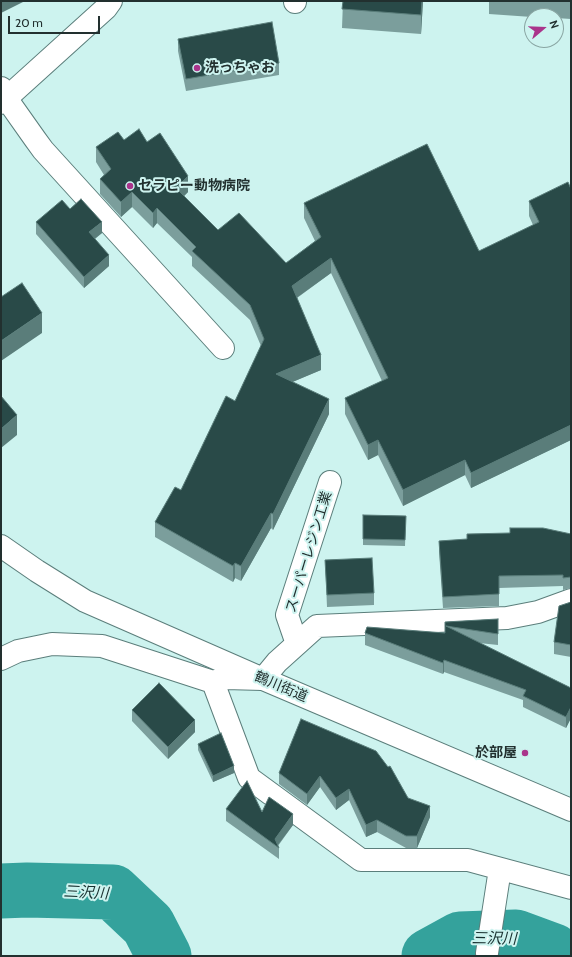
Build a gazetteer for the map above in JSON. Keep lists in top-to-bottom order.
{
  "streets": {
    "street": ["スーパーレジン工業", "鶴川街道"]
  },
  "water": ["三沢川"],
  "places": ["洗っちゃお", "セラピー動物病院", "於部屋"],
  "scale_bar": "20 m",
  "north": "right"
}
